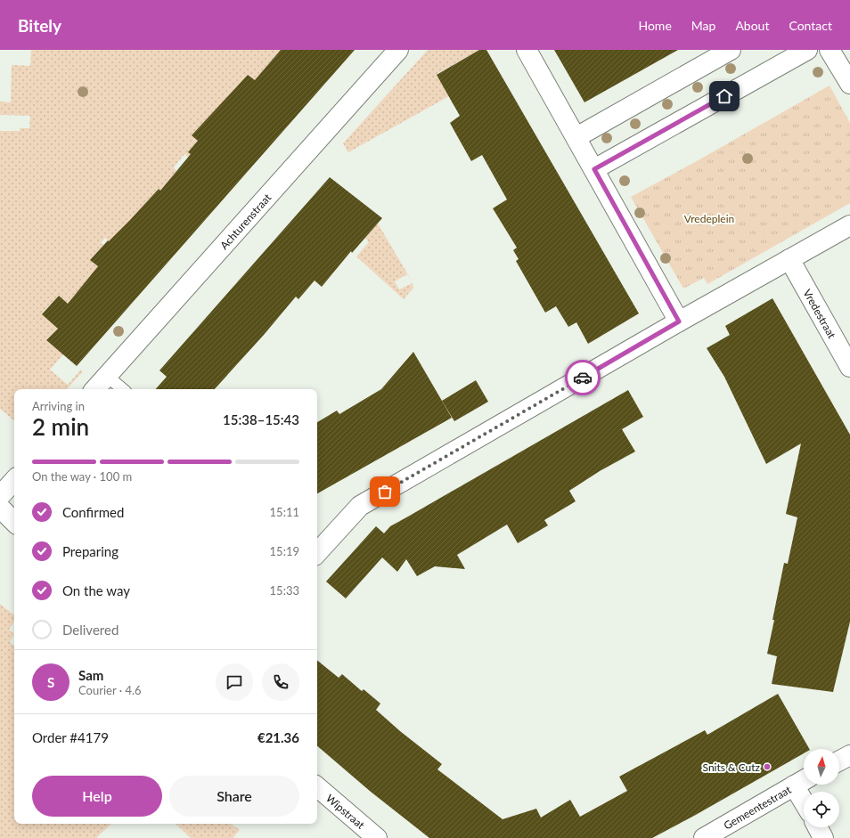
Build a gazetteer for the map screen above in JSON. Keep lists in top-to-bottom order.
{
  "streets": {
    "street": [
      "Achturenstraat",
      "Vredestraat",
      "Gemeentestraat",
      "Wipstraat"
    ]
  },
  "parks": ["Vredeplein"],
  "places": ["Snits & Cutz"],
  "north": "top",
  "page": {
    "header": "Bitely",
    "nav": [
      "Home",
      "Map",
      "About",
      "Contact"
    ],
    "heading": ["2 min", "Arriving in", "15:38–15:43"],
    "panel": [
      "Sam",
      "Courier · 4.6",
      "Order #4179",
      "€21.36"
    ],
    "bar": "On the way · 100 m",
    "list": [
      ["Confirmed", "15:11"],
      ["Preparing", "15:19"],
      ["On the way", "15:33"],
      "Delivered"
    ],
    "round": "S",
    "buttons": ["Help", "Share"]
  }
}
